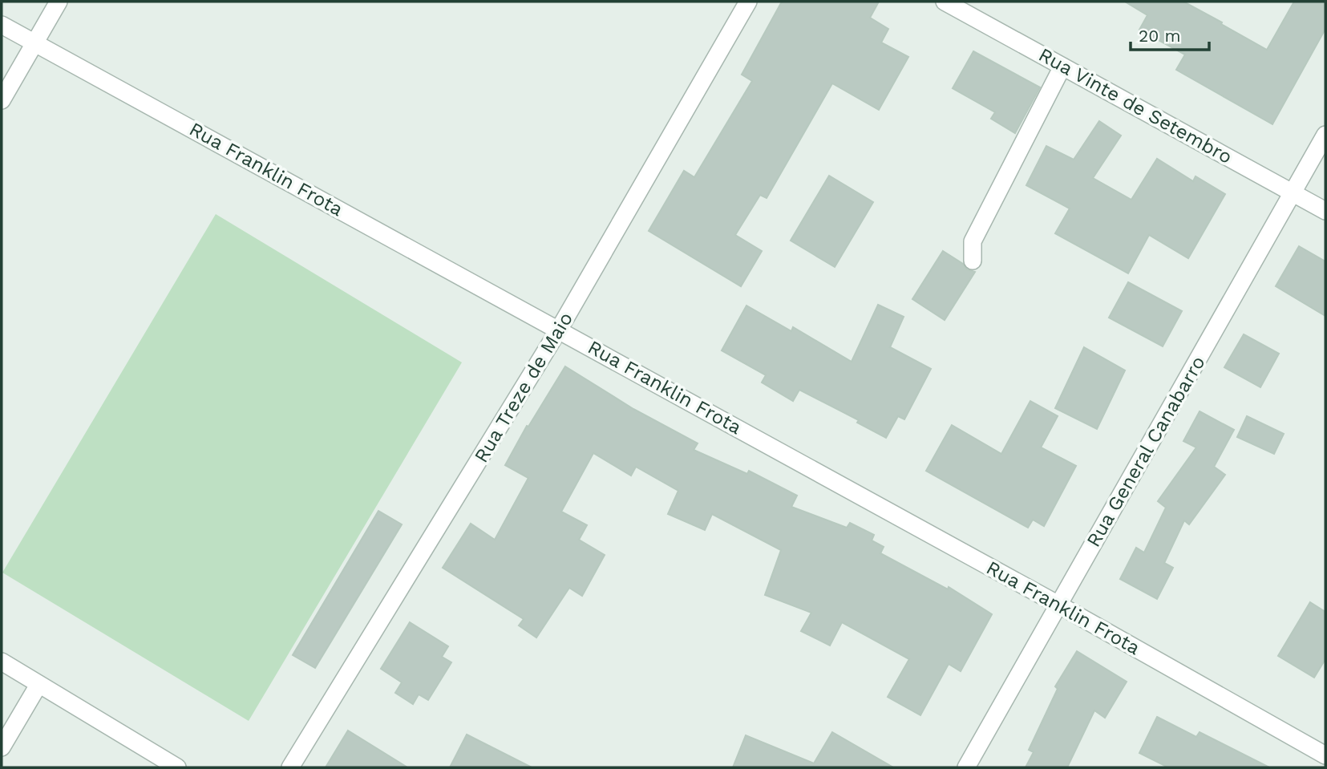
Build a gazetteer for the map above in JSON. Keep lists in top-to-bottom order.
{
  "streets": {
    "street": [
      "Rua Vinte de Setembro",
      "Rua Franklin Frota",
      "Rua Treze de Maio",
      "Rua General Canabarro"
    ]
  },
  "crossings": [
    ["Rua Vinte de Setembro", "Rua General Canabarro"],
    ["Rua Franklin Frota", "Rua Treze de Maio"],
    ["Rua Franklin Frota", "Rua General Canabarro"]
  ],
  "scale_bar": "20 m"
}
